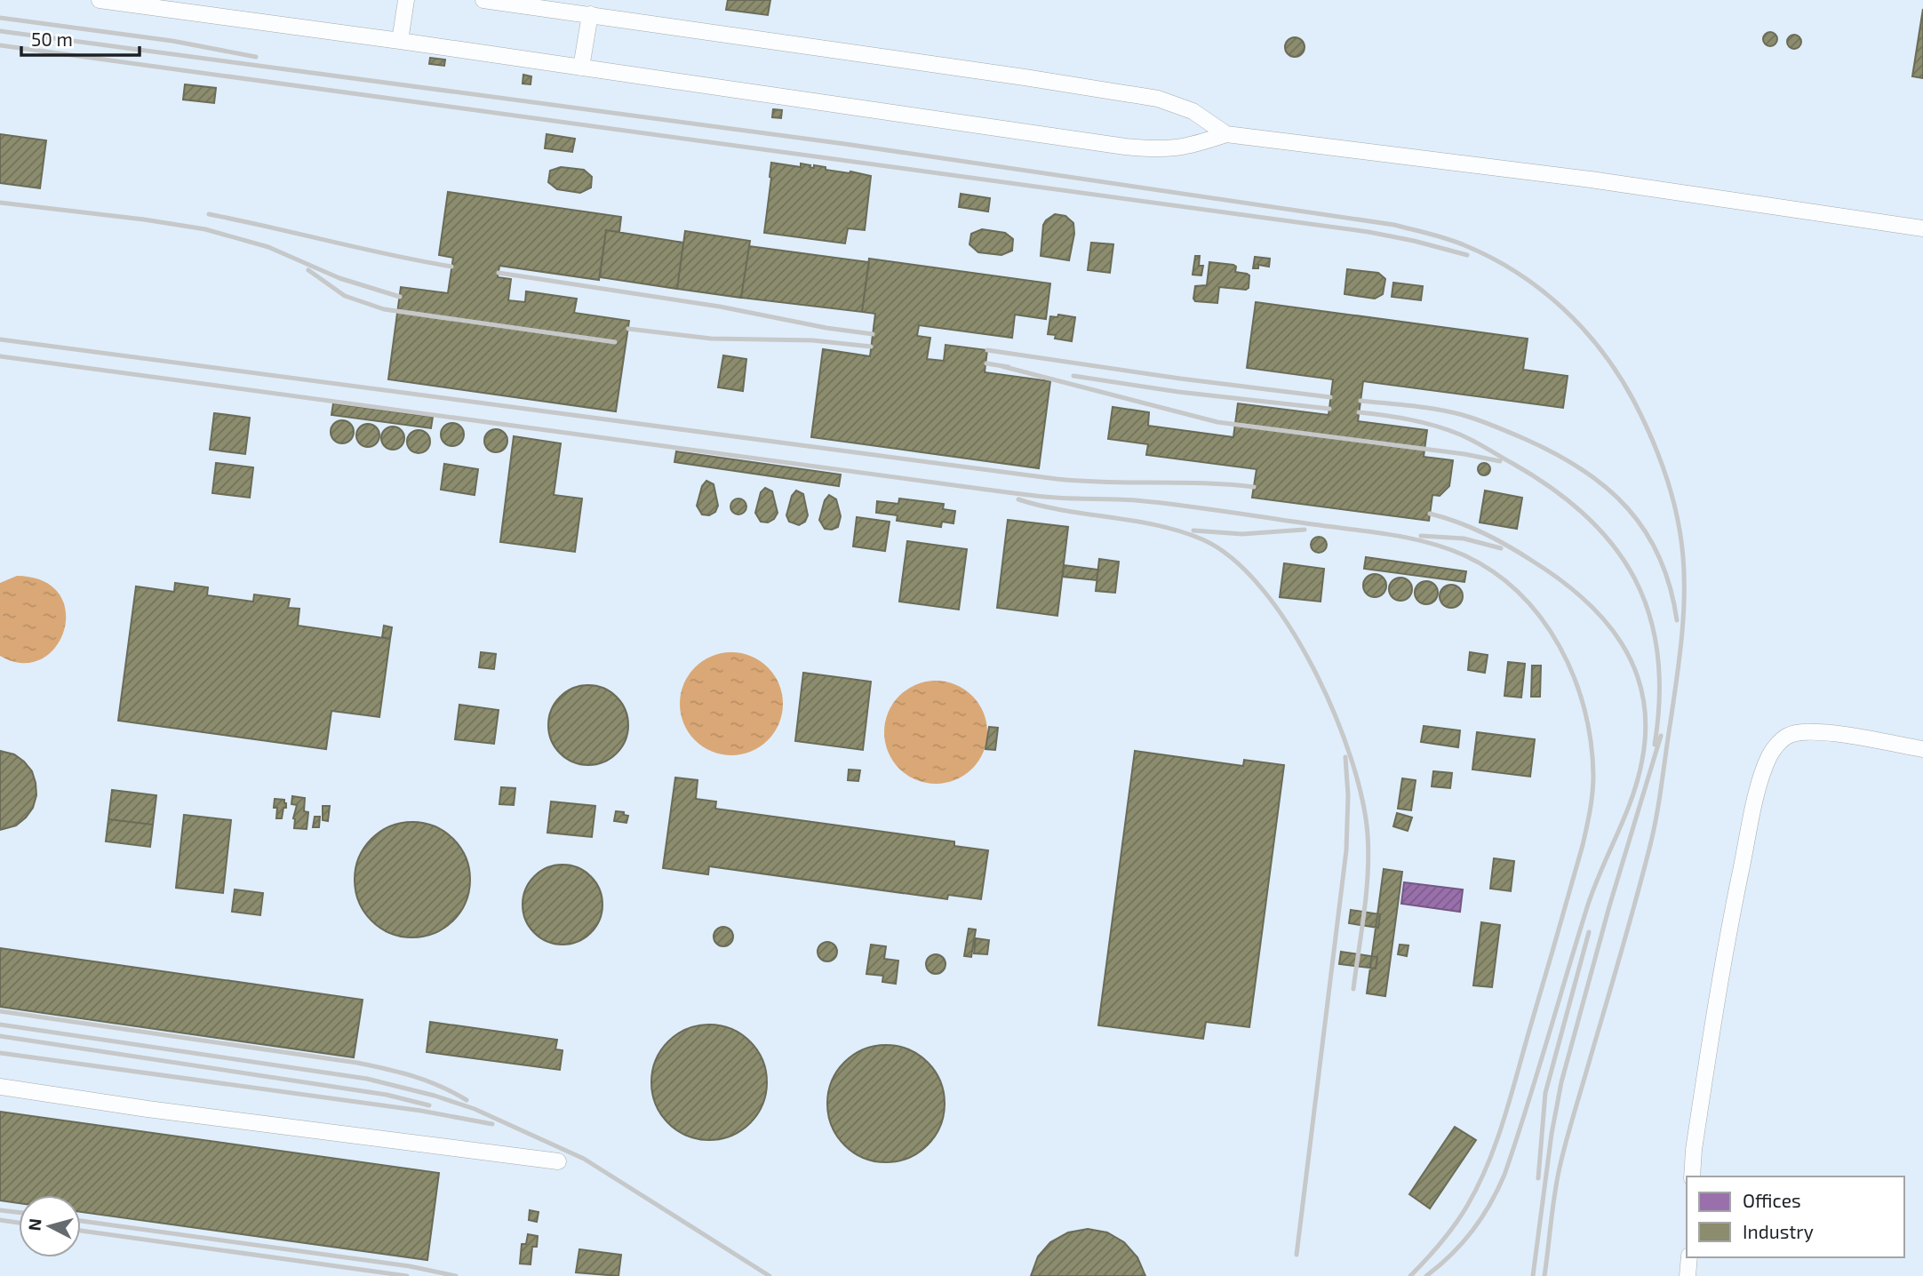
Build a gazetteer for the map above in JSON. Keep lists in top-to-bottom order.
{
  "legend": ["Offices", "Industry"],
  "scale_bar": "50 m",
  "north": "left"
}
